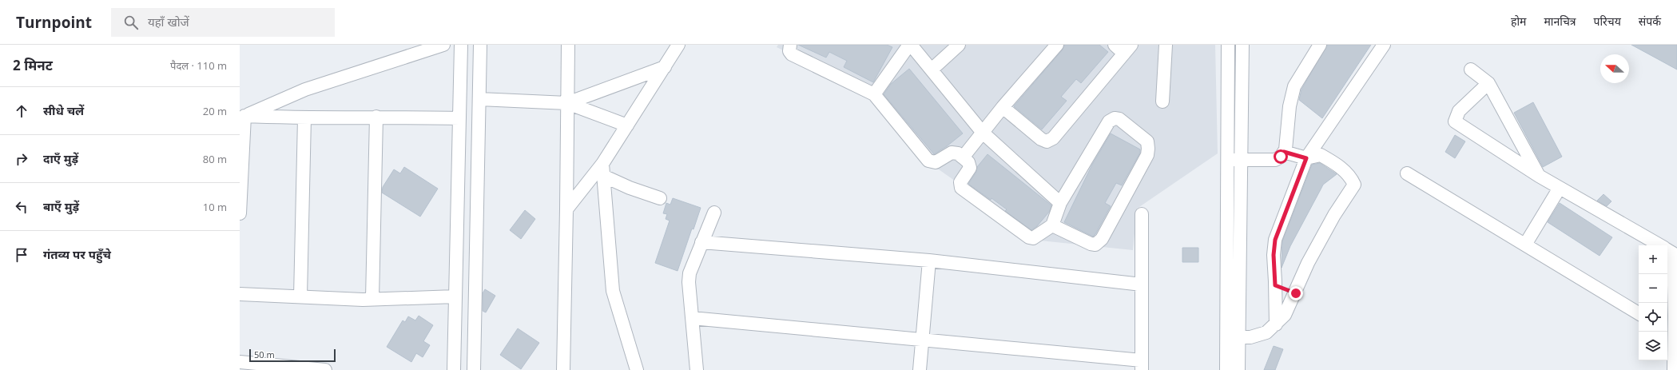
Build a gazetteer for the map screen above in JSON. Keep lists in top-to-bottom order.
{
  "scale_bar": "50 m",
  "north": "left",
  "page": {
    "header": "Turnpoint",
    "search": "यहाँ खोजें",
    "nav": [
      "होम",
      "मानचित्र",
      "परिचय",
      "संपर्क"
    ],
    "heading": ["2 मिनट", "पैदल · 110 m"],
    "list": [
      ["सीधे चलें", "20 m"],
      ["दाएँ मुड़ें", "80 m"],
      ["बाएँ मुड़ें", "10 m"],
      "गंतव्य पर पहुँचे"
    ],
    "map_buttons": ["+", "−"],
    "scale": "50 m"
  }
}
